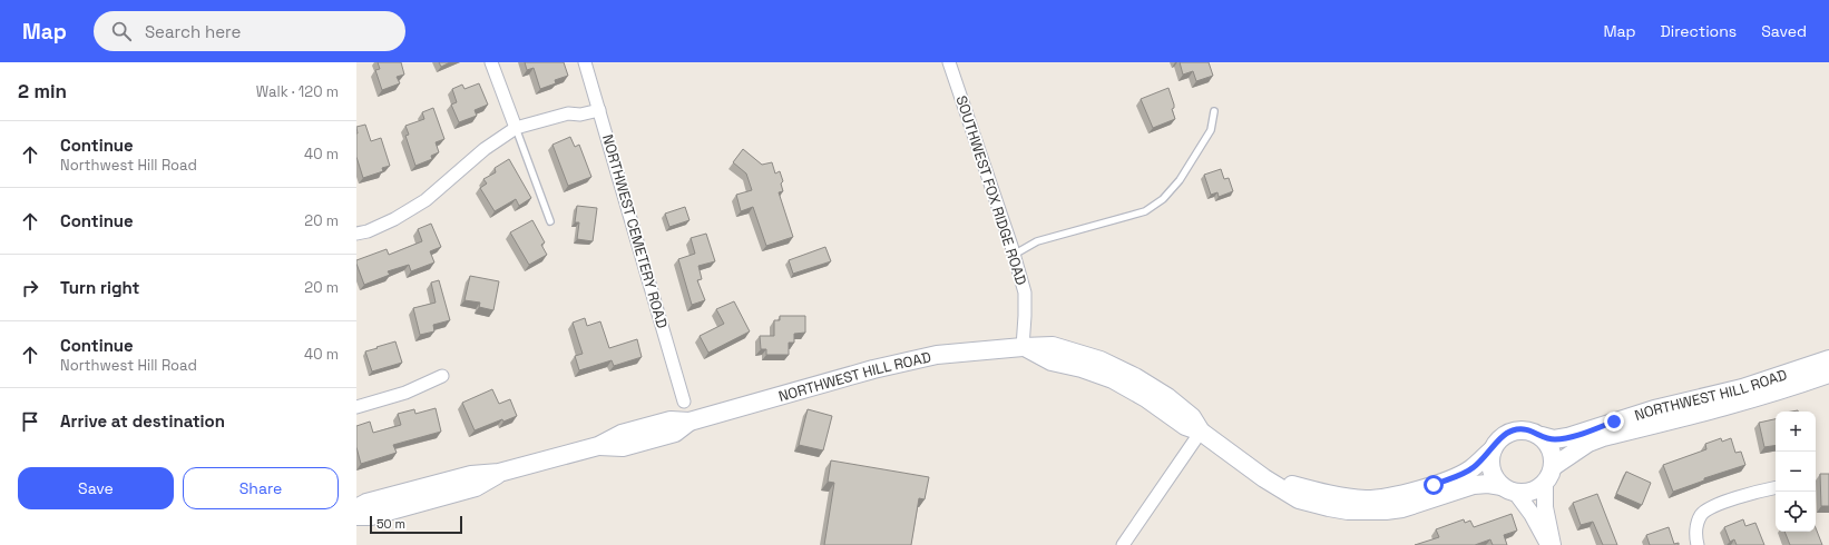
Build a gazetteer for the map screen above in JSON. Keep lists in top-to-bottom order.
{
  "streets": {
    "main road": ["NORTHWEST HILL ROAD"],
    "street": ["SOUTHWEST FOX RIDGE ROAD", "NORTHWEST CEMETERY ROAD"]
  },
  "crossings": [
    ["SOUTHWEST FOX RIDGE ROAD", "NORTHWEST HILL ROAD"]
  ],
  "scale_bar": "50 m",
  "page": {
    "header": "Map",
    "search": "Search here",
    "nav": ["Map", "Directions", "Saved"],
    "heading": ["2 min", "Walk · 120 m"],
    "list": [
      ["Continue", "Northwest Hill Road", "40 m"],
      ["Continue", "20 m"],
      ["Turn right", "20 m"],
      ["Continue", "Northwest Hill Road", "40 m"],
      "Arrive at destination"
    ],
    "map_buttons": ["+", "−"],
    "buttons": ["Save", "Share"],
    "scale": "50 m"
  }
}
